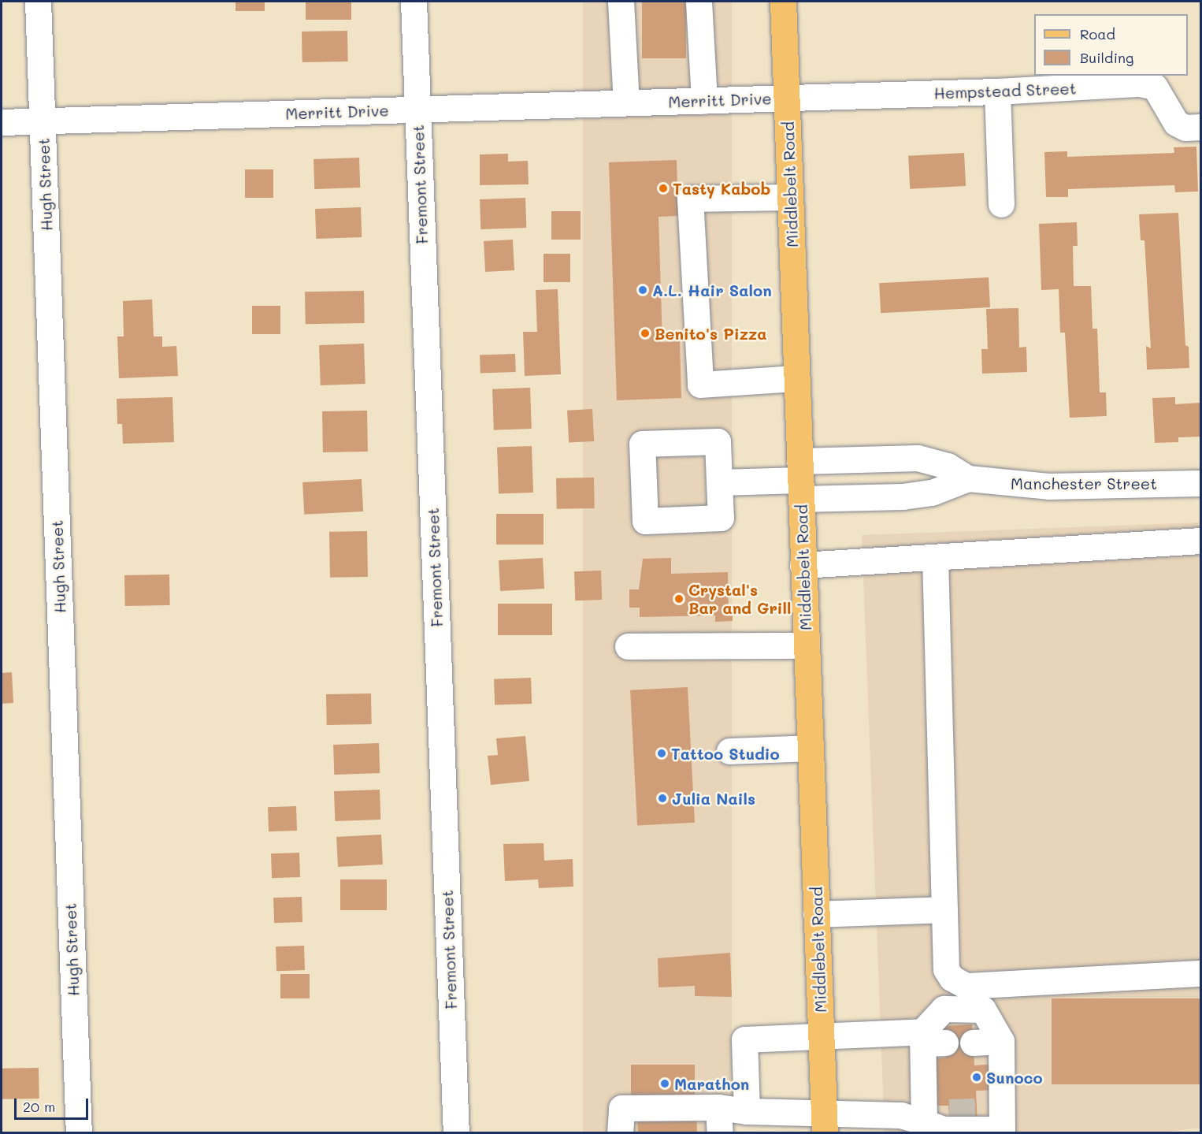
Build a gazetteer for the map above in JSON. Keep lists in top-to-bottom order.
{
  "streets": {
    "main road": ["Middlebelt Road"],
    "street": [
      "Hempstead Street",
      "Merritt Drive",
      "Hugh Street",
      "Fremont Street",
      "Manchester Street"
    ]
  },
  "crossings": [
    ["Hempstead Street", "Merritt Drive"],
    ["Hempstead Street", "Middlebelt Road"],
    ["Merritt Drive", "Hugh Street"],
    ["Merritt Drive", "Fremont Street"],
    ["Merritt Drive", "Middlebelt Road"],
    ["Middlebelt Road", "Manchester Street"]
  ],
  "places": [
    "Tasty Kabob",
    "A.L. Hair Salon",
    "Benito's Pizza",
    "Crystal's Bar and Grill",
    "Tattoo Studio",
    "Julia Nails",
    "Sunoco",
    "Marathon"
  ],
  "legend": ["Road", "Building"],
  "scale_bar": "20 m"
}
